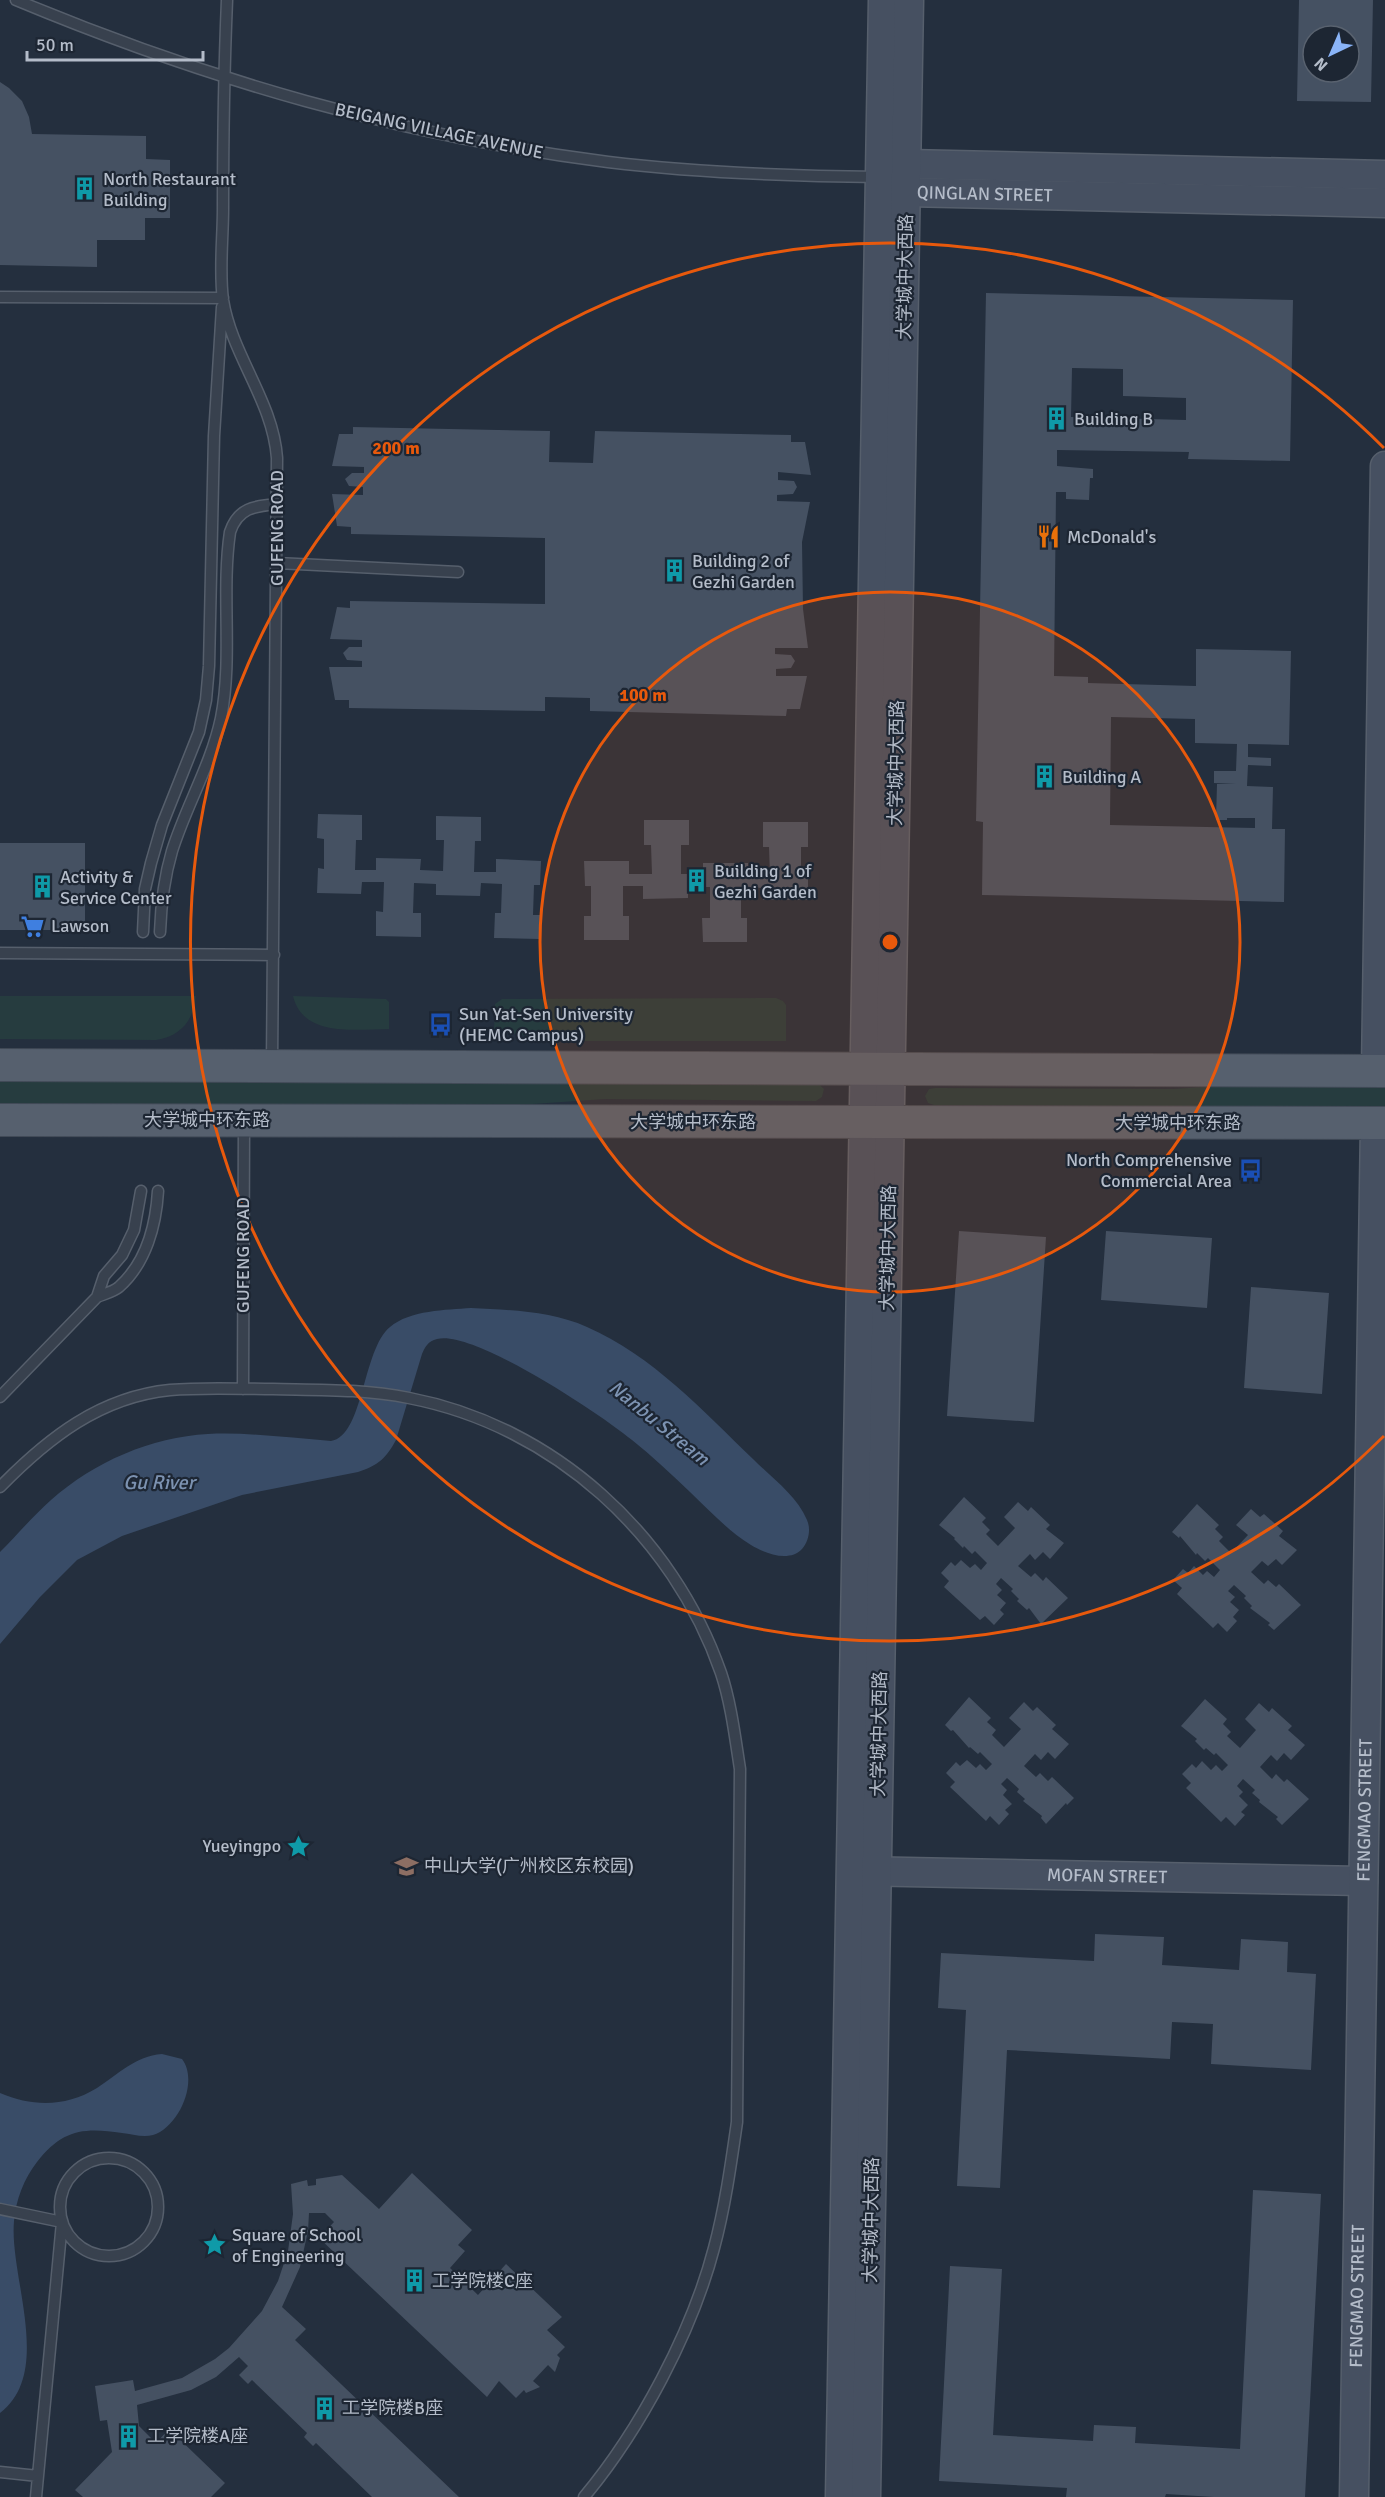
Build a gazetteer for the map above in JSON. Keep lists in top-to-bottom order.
{
  "streets": {
    "main road": [
      "QINGLAN STREET",
      "大学城中大西路",
      "大学城中环东路",
      "FENGMAO STREET",
      "MOFAN STREET"
    ],
    "lane": ["BEIGANG VILLAGE AVENUE", "GUFENG ROAD"]
  },
  "crossings": [
    ["BEIGANG VILLAGE AVENUE", "QINGLAN STREET"],
    ["BEIGANG VILLAGE AVENUE", "大学城中大西路"],
    ["BEIGANG VILLAGE AVENUE", "GUFENG ROAD"],
    ["QINGLAN STREET", "大学城中大西路"],
    ["大学城中大西路", "大学城中环东路"],
    ["大学城中大西路", "MOFAN STREET"],
    ["GUFENG ROAD", "大学城中环东路"],
    ["大学城中环东路", "FENGMAO STREET"],
    ["FENGMAO STREET", "MOFAN STREET"]
  ],
  "water": ["Nanbu Stream", "Gu River"],
  "places": {
    "building": [
      "North Restaurant Building",
      "Building B",
      "Building 2 of Gezhi Garden",
      "Building A",
      "Building 1 of Gezhi Garden",
      "Activity & Service Center",
      "工学院楼C座",
      "工学院楼B座",
      "工学院楼A座"
    ],
    "restaurant": ["McDonald's"],
    "supermarket": ["Lawson"],
    "bus stop": ["Sun Yat-Sen University (HEMC Campus)", "North Comprehensive Commercial Area"],
    "place": ["Yueyingpo", "Square of School of Engineering"],
    "school or university": ["中山大学(广州校区东校园)"]
  },
  "scale_bar": "50 m",
  "north": "bottom left",
  "rings": ["200 m", "100 m"]
}
